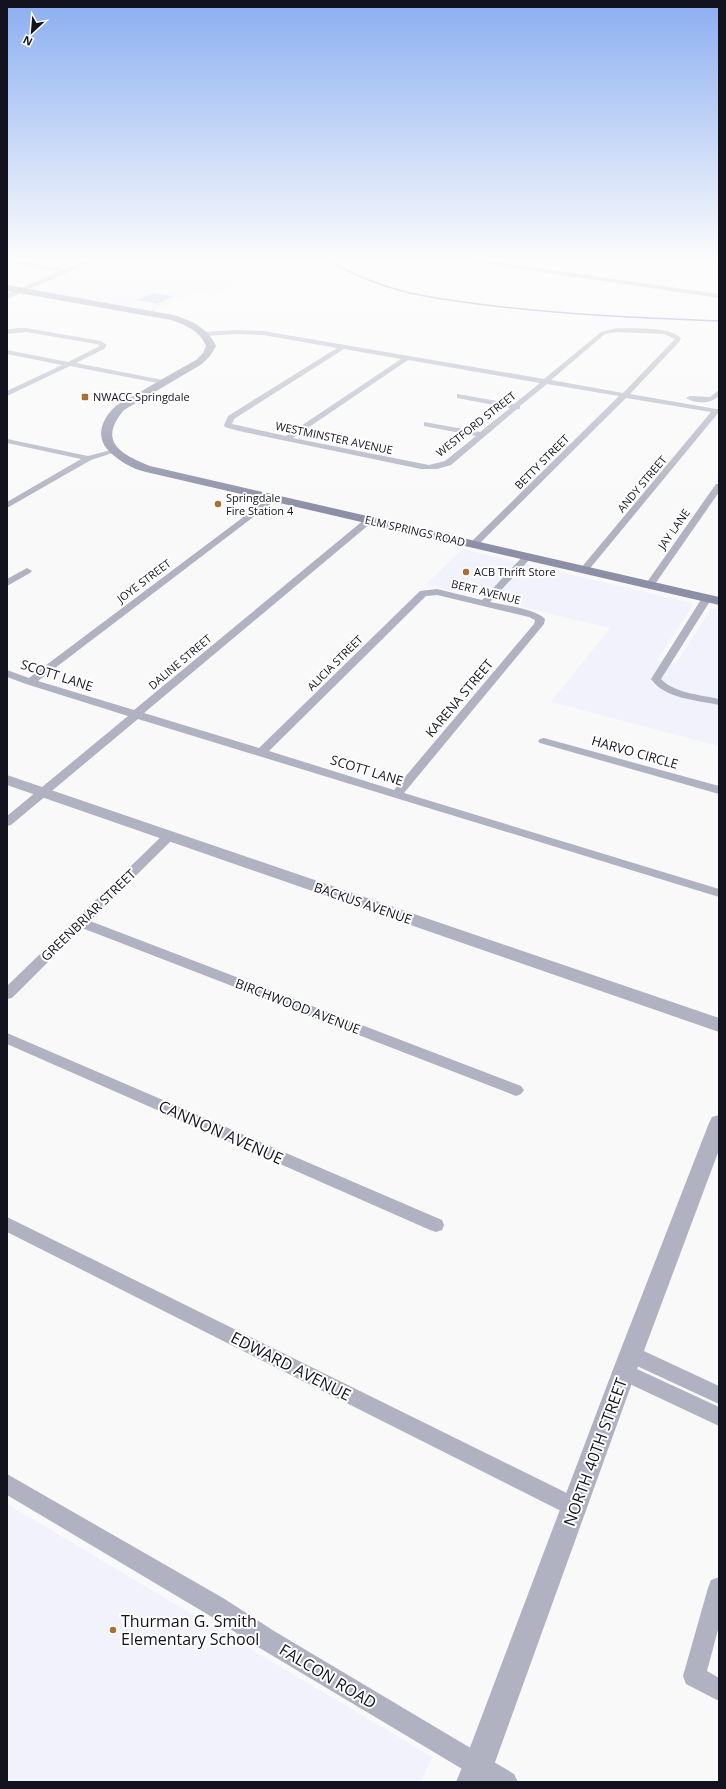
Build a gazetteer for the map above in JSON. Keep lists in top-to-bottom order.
{
  "streets": {
    "main road": ["ELM SPRINGS ROAD"],
    "street": [
      "WESTFORD STREET",
      "WESTMINSTER AVENUE",
      "BETTY STREET",
      "ANDY STREET",
      "JAY LANE",
      "JOYE STREET",
      "BERT AVENUE",
      "DALINE STREET",
      "ALICIA STREET",
      "SCOTT LANE",
      "KARENA STREET",
      "HARVO CIRCLE",
      "BACKUS AVENUE",
      "GREENBRIAR STREET",
      "BIRCHWOOD AVENUE",
      "CANNON AVENUE",
      "EDWARD AVENUE",
      "NORTH 40TH STREET",
      "FALCON ROAD"
    ]
  },
  "crossings": [
    ["WESTFORD STREET", "WESTMINSTER AVENUE"],
    ["WESTFORD STREET", "BETTY STREET"],
    ["BETTY STREET", "ELM SPRINGS ROAD"],
    ["ANDY STREET", "ELM SPRINGS ROAD"],
    ["JAY LANE", "ELM SPRINGS ROAD"],
    ["ELM SPRINGS ROAD", "JOYE STREET"],
    ["ELM SPRINGS ROAD", "DALINE STREET"],
    ["JOYE STREET", "SCOTT LANE"],
    ["BERT AVENUE", "ALICIA STREET"],
    ["BERT AVENUE", "KARENA STREET"],
    ["DALINE STREET", "SCOTT LANE"],
    ["DALINE STREET", "BACKUS AVENUE"],
    ["ALICIA STREET", "SCOTT LANE"],
    ["SCOTT LANE", "KARENA STREET"],
    ["BACKUS AVENUE", "GREENBRIAR STREET"],
    ["GREENBRIAR STREET", "BIRCHWOOD AVENUE"],
    ["EDWARD AVENUE", "NORTH 40TH STREET"],
    ["NORTH 40TH STREET", "FALCON ROAD"]
  ],
  "places": {
    "transit": ["NWACC Springdale"],
    "other": ["Springdale Fire Station 4", "ACB Thrift Store", "Thurman G. Smith Elementary School"]
  },
  "north": "bottom left"
}
